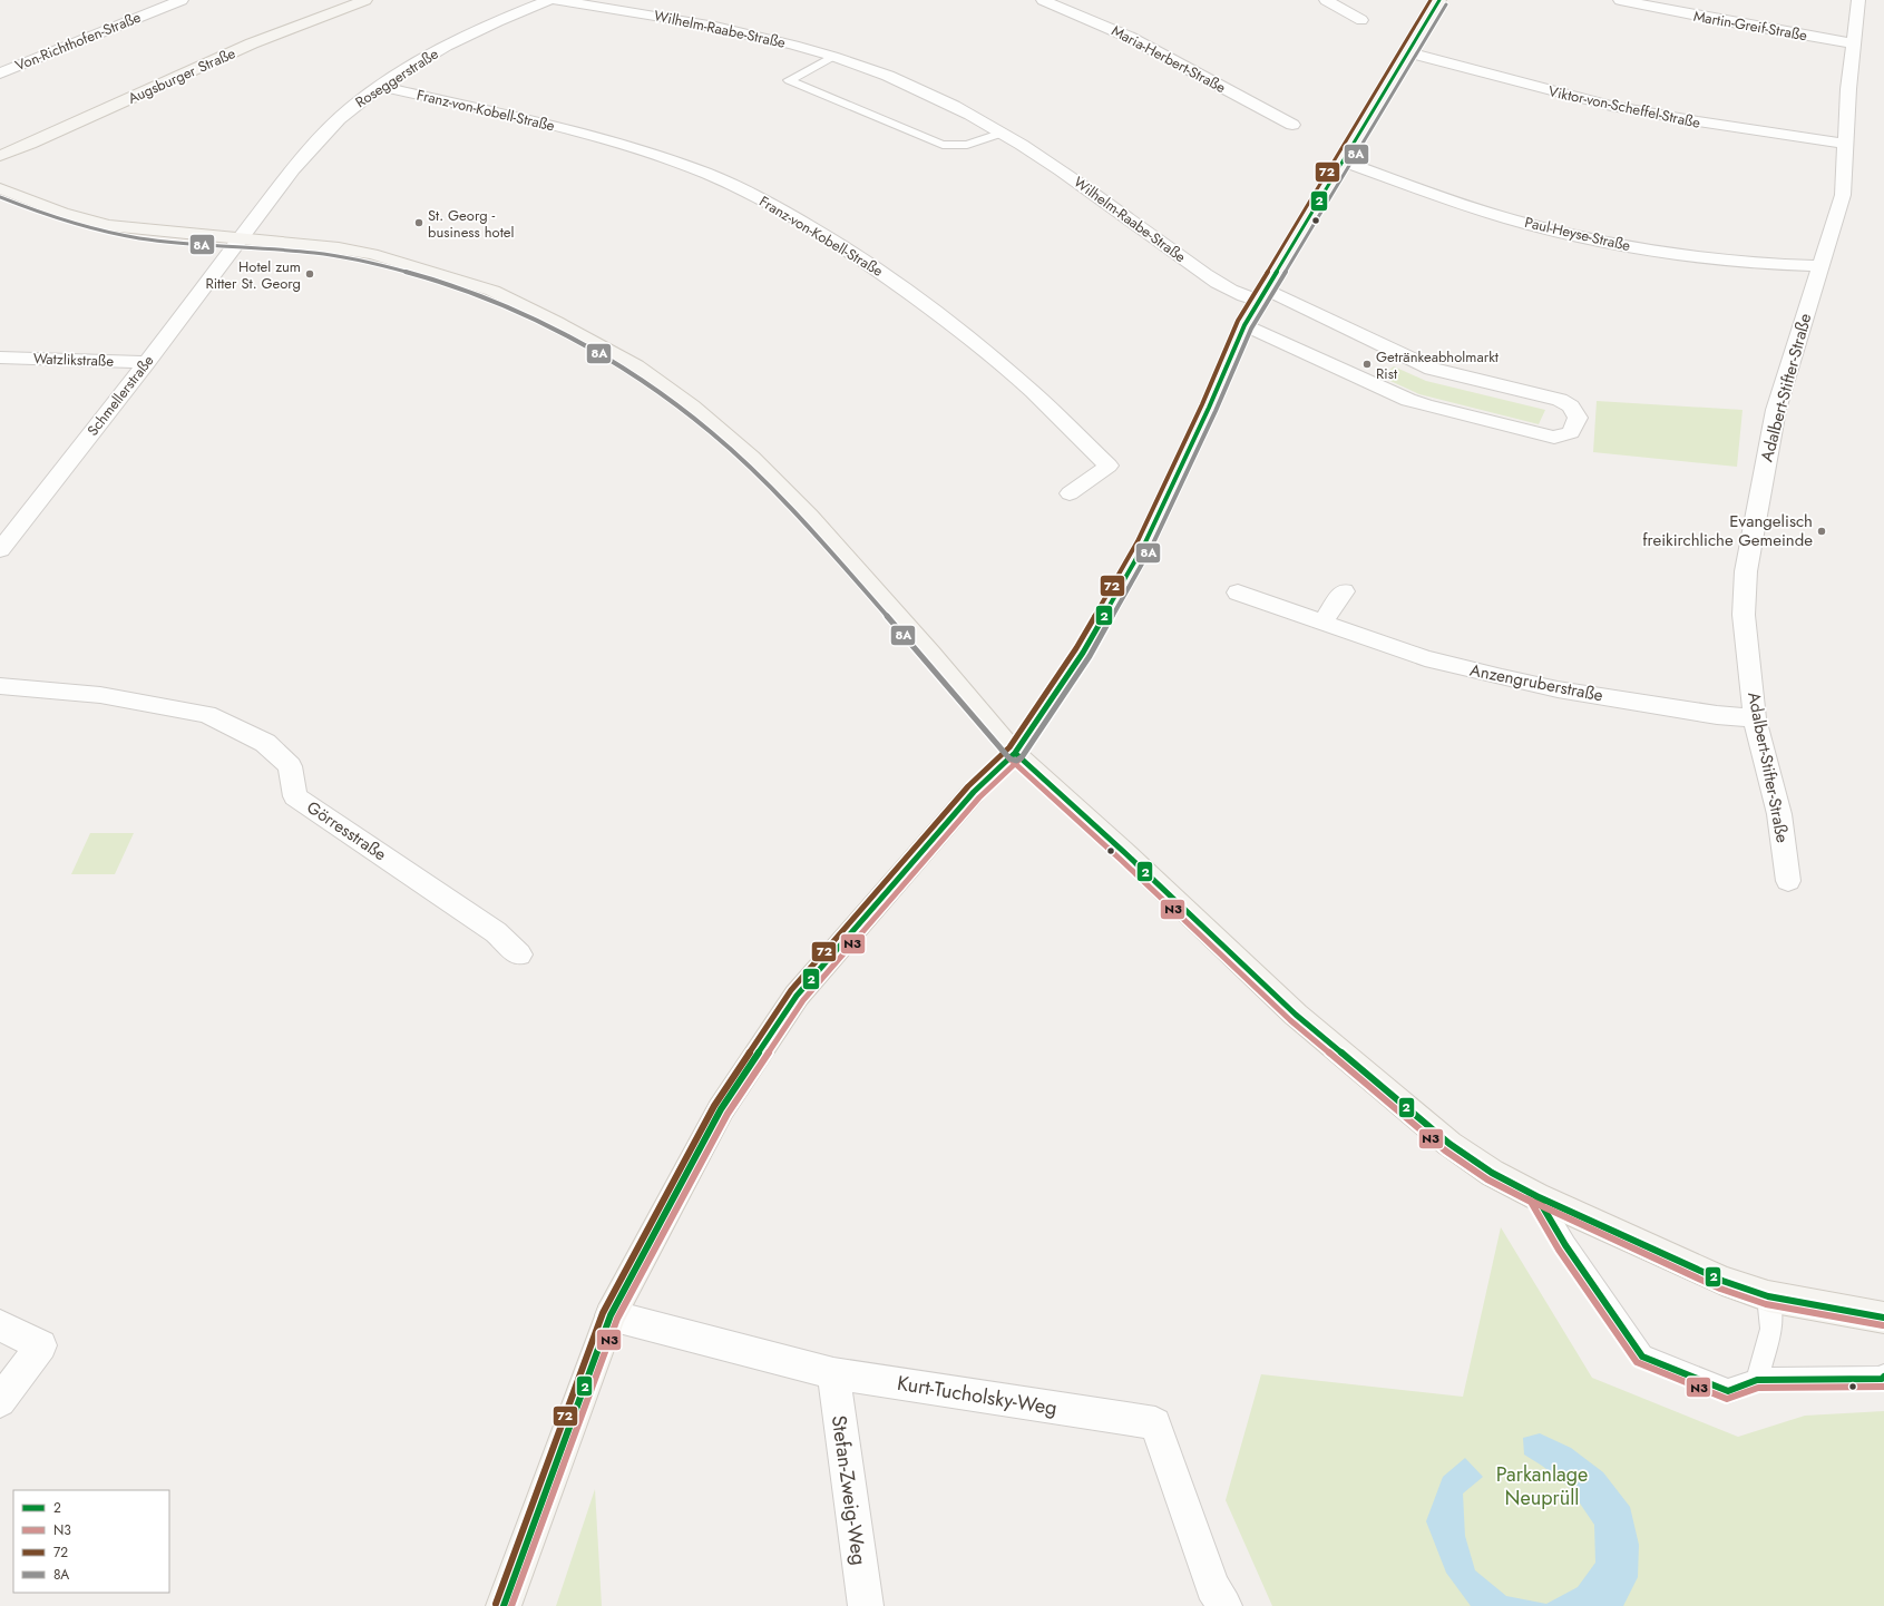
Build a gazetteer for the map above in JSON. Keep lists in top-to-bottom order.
{
  "streets": {
    "street": [
      "Martin-Greif-Straße",
      "Wilhelm-Raabe-Straße",
      "Von-Richthofen-Straße",
      "Maria-Herbert-Straße",
      "Augsburger Straße",
      "Roseggerstraße",
      "Viktor-von-Scheffel-Straße",
      "Franz-von-Kobell-Straße",
      "Paul-Heyse-Straße",
      "Watzlikstraße",
      "Adalbert-Stifter-Straße",
      "Schmellerstraße",
      "Anzengruberstraße",
      "Görresstraße",
      "Kurt-Tucholsky-Weg",
      "Stefan-Zweig-Weg"
    ]
  },
  "crossings": [
    ["Martin-Greif-Straße", "Adalbert-Stifter-Straße"],
    ["Roseggerstraße", "Franz-von-Kobell-Straße"],
    ["Roseggerstraße", "Schmellerstraße"],
    ["Viktor-von-Scheffel-Straße", "Adalbert-Stifter-Straße"],
    ["Paul-Heyse-Straße", "Adalbert-Stifter-Straße"],
    ["Watzlikstraße", "Schmellerstraße"],
    ["Adalbert-Stifter-Straße", "Anzengruberstraße"],
    ["Kurt-Tucholsky-Weg", "Stefan-Zweig-Weg"]
  ],
  "parks": ["Parkanlage Neuprüll"],
  "places": [
    "St. Georg - business hotel",
    "Hotel zum Ritter St. Georg",
    "Getränkeabholmarkt Rist",
    "Evangelisch freikirchliche Gemeinde"
  ],
  "lines": [
    "transit line 2",
    "transit line 72",
    "transit line 8A",
    "transit line N3"
  ],
  "legend": [
    "2",
    "N3",
    "72",
    "8A"
  ]
}
